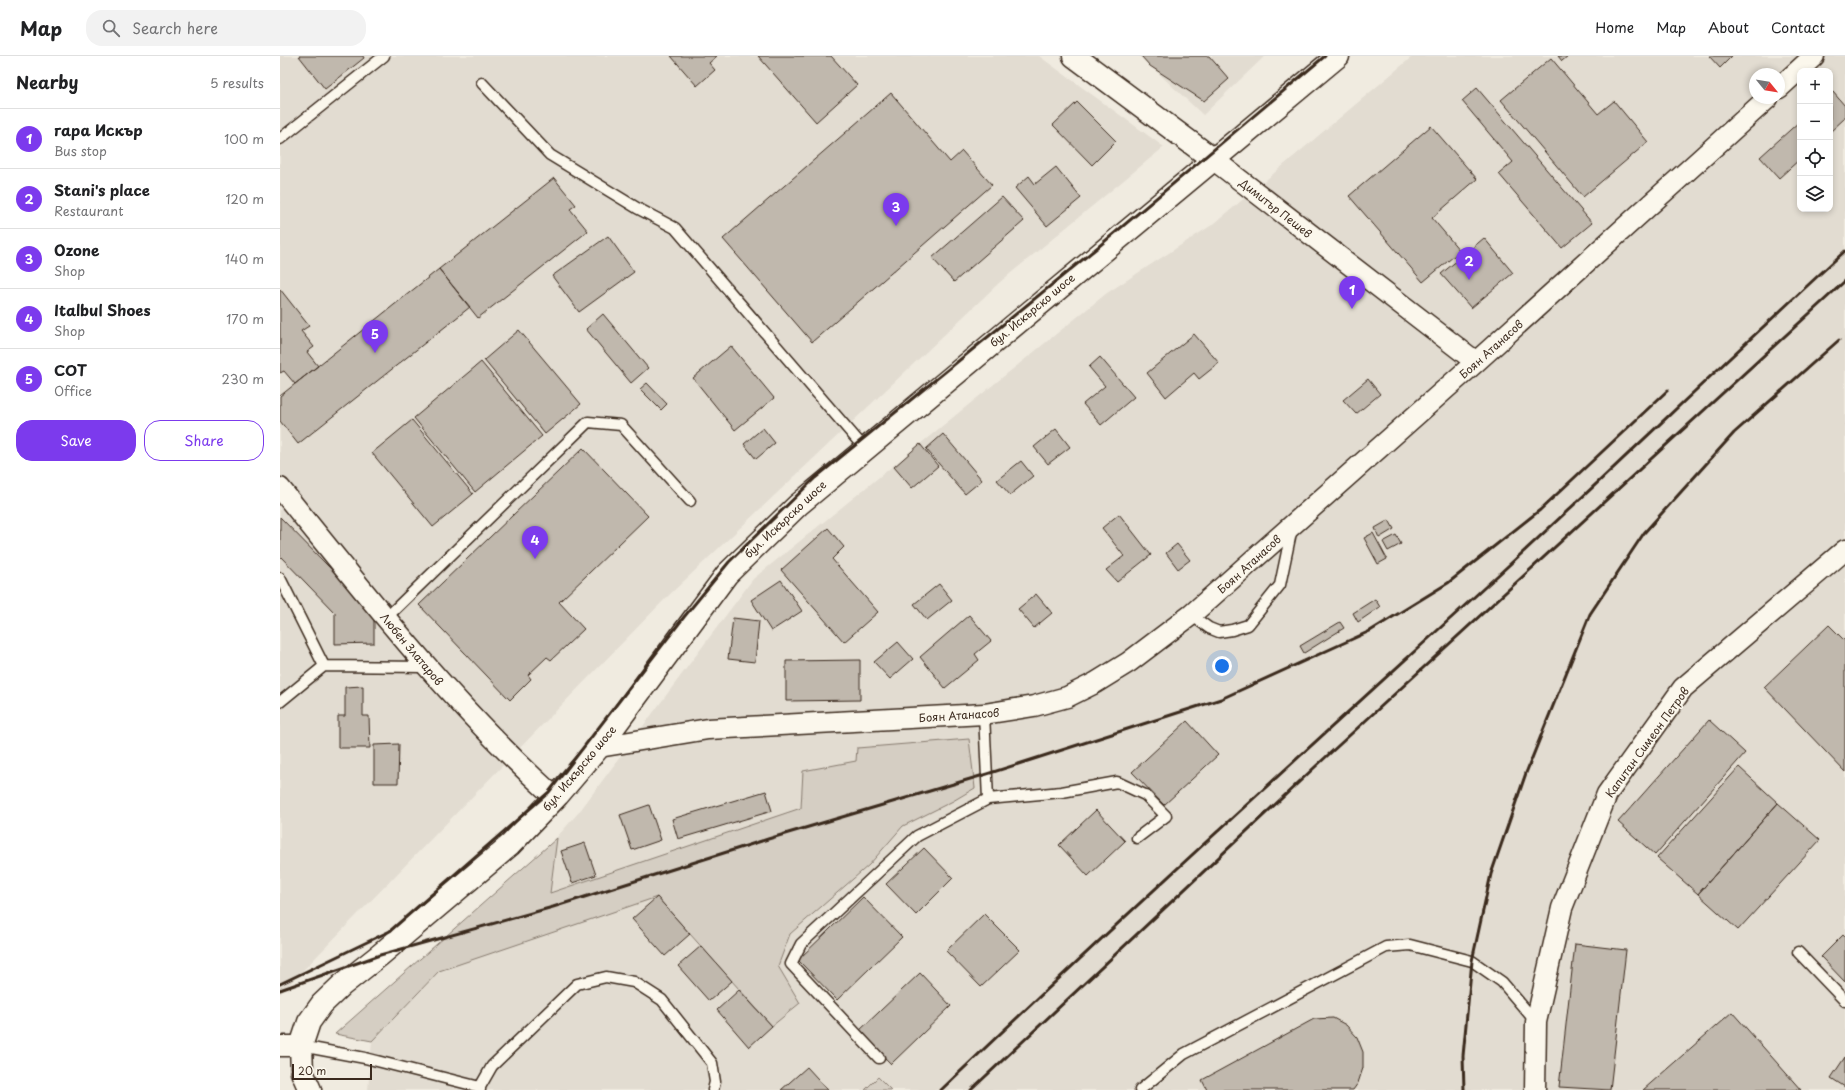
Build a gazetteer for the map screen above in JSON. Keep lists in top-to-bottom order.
{
  "streets": {
    "street": [
      "Димитър Пешев",
      "бул. Искърско шосе",
      "Боян Атанасов",
      "Любен Златаров",
      "Капитан Симеон Петров"
    ]
  },
  "crossings": [
    ["Димитър Пешев", "бул. Искърско шосе"],
    ["Димитър Пешев", "Боян Атанасов"],
    ["бул. Искърско шосе", "Боян Атанасов"],
    ["бул. Искърско шосе", "Любен Златаров"]
  ],
  "scale_bar": "20 m",
  "north": "bottom right",
  "page": {
    "header": "Map",
    "search": "Search here",
    "nav": [
      "Home",
      "Map",
      "About",
      "Contact"
    ],
    "heading": ["Nearby", "5 results"],
    "map_buttons": ["+", "−"],
    "list": [
      {
        "mark": "1",
        "name": "гара Искър",
        "note": "Bus stop",
        "value": "100 m"
      },
      {
        "mark": "2",
        "name": "Stani's place",
        "note": "Restaurant",
        "value": "120 m"
      },
      {
        "mark": "3",
        "name": "Ozone",
        "note": "Shop",
        "value": "140 m"
      },
      {
        "mark": "4",
        "name": "Italbul Shoes",
        "note": "Shop",
        "value": "170 m"
      },
      {
        "mark": "5",
        "name": "СОТ",
        "note": "Office",
        "value": "230 m"
      }
    ],
    "pins": [
      "3",
      "2",
      "1",
      "5",
      "4"
    ],
    "buttons": ["Save", "Share"],
    "scale": "20 m"
  }
}
